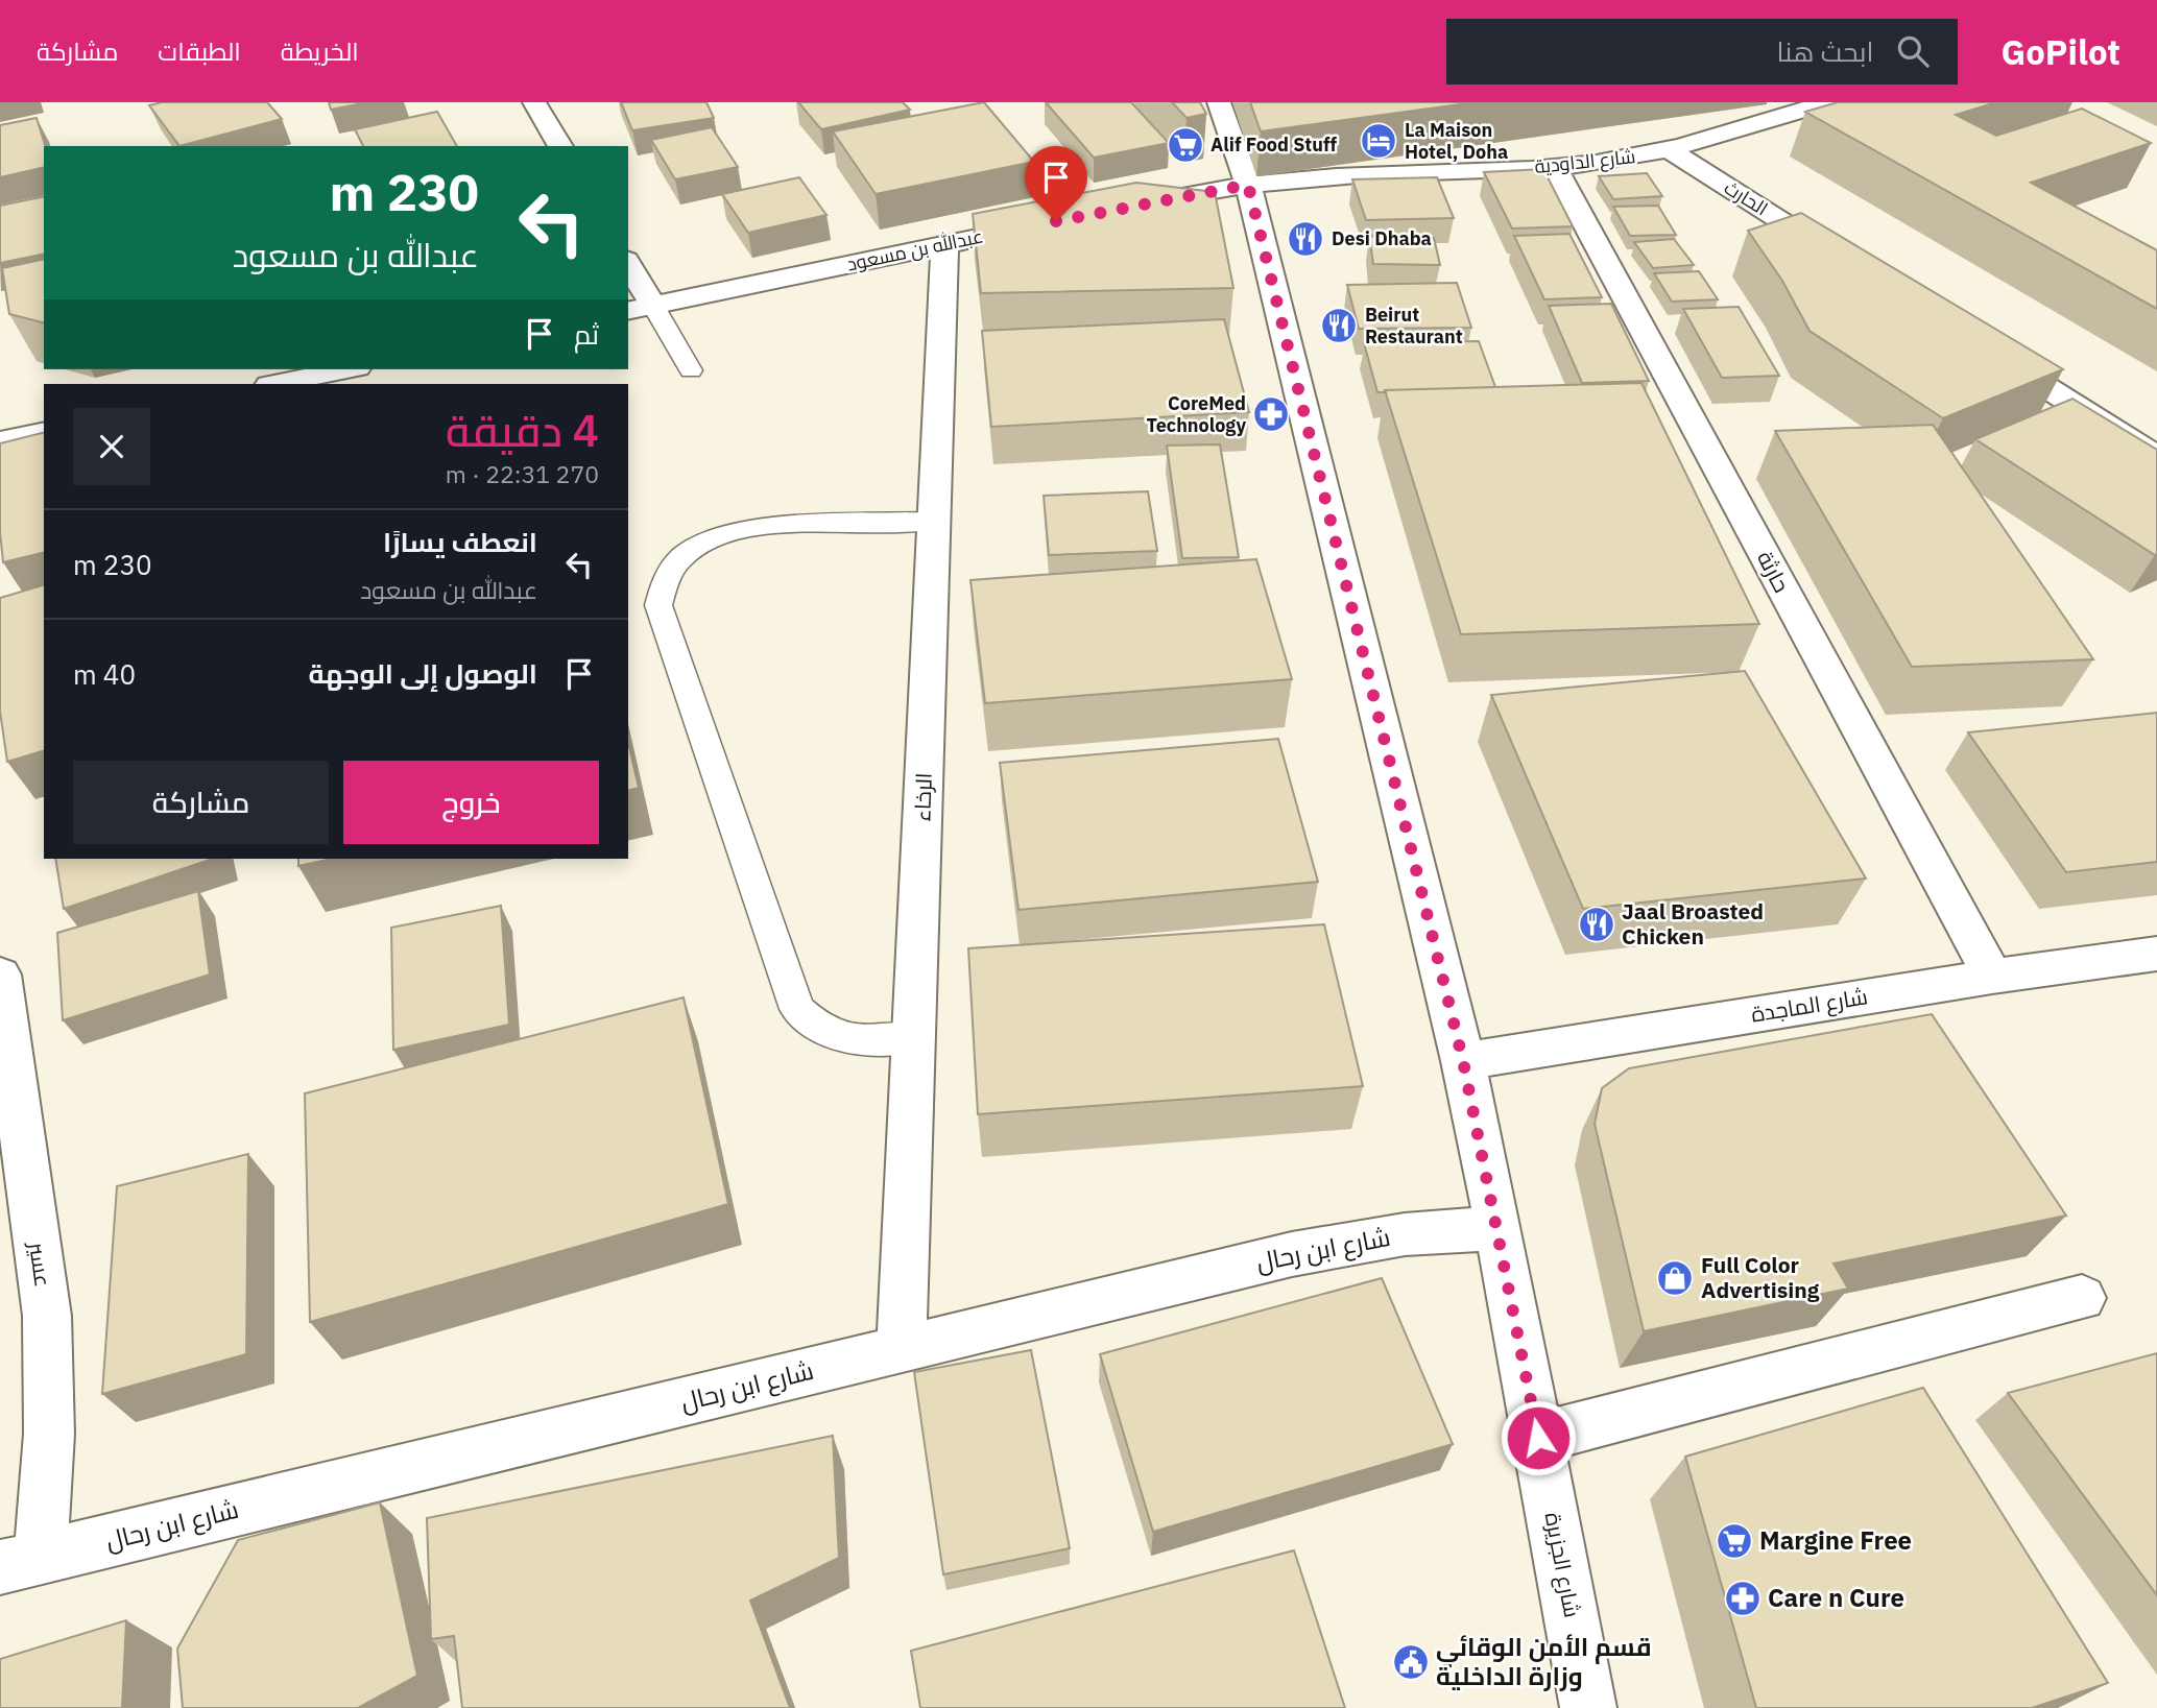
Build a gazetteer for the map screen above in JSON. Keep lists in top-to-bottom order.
{
  "streets": {
    "street": [
      "شارع الداودية",
      "الحارث",
      "عبدالله بن مسعود",
      "حارثة",
      "الرخاء",
      "شارع الماجدة",
      "شارع ابن رحال",
      "عسير",
      "شارع الجزيرة"
    ]
  },
  "crossings": [
    ["شارع الداودية", "الحارث"],
    ["شارع الداودية", "حارثة"],
    ["شارع الداودية", "شارع الجزيرة"],
    ["عبدالله بن مسعود", "الرخاء"],
    ["حارثة", "شارع الماجدة"],
    ["الرخاء", "شارع ابن رحال"],
    ["شارع الماجدة", "شارع الجزيرة"],
    ["شارع ابن رحال", "عسير"],
    ["شارع ابن رحال", "شارع الجزيرة"]
  ],
  "places": {
    "hotel": ["La Maison Hotel, Doha"],
    "supermarket": ["Alif Food Stuff", "Margine Free"],
    "restaurant": ["Desi Dhaba", "Beirut Restaurant", "Jaal Broasted Chicken"],
    "pharmacy": ["CoreMed Technology", "Care n Cure"],
    "shop": ["Full Color Advertising"],
    "public building": ["قسم الأمن الوقائي وزارة الداخلية"]
  },
  "page": {
    "header": "GoPilot",
    "search": "ابحث هنا",
    "nav": ["الخريطة", "الطبقات", "مشاركة"],
    "turn": ["230 m", "عبدالله بن مسعود"],
    "then": "ثم",
    "heading": ["4 دقيقة", "270 m · 22:31"],
    "list": [
      {
        "name": "انعطف يسارًا",
        "note": "عبدالله بن مسعود",
        "value": "230 m"
      },
      {
        "name": "الوصول إلى الوجهة",
        "value": "40 m"
      }
    ],
    "buttons": ["خروج", "مشاركة"]
  }
}
